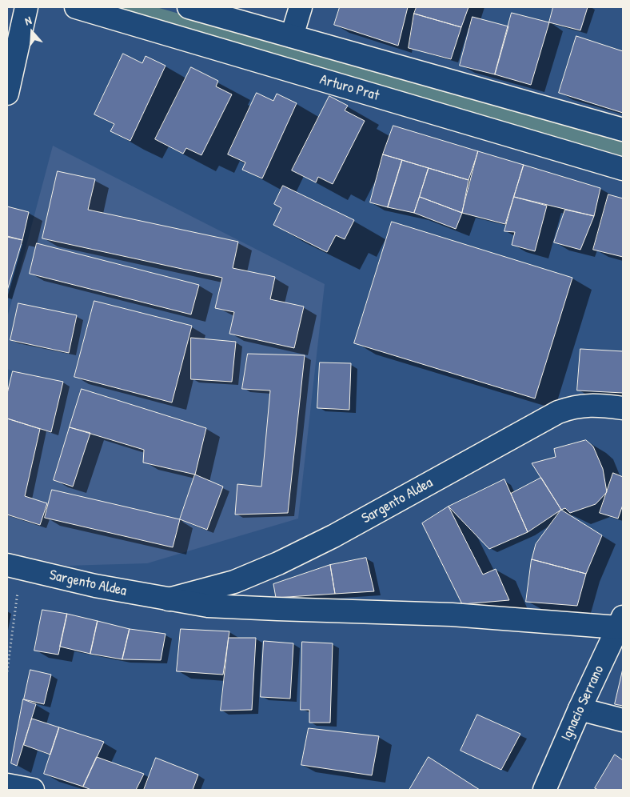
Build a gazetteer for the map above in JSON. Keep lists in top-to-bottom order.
{
  "streets": {
    "main road": ["Arturo Prat", "Sargento Aldea", "Ignacio Serrano"]
  },
  "crossings": [
    ["Sargento Aldea", "Ignacio Serrano"]
  ],
  "north": "top"
}
